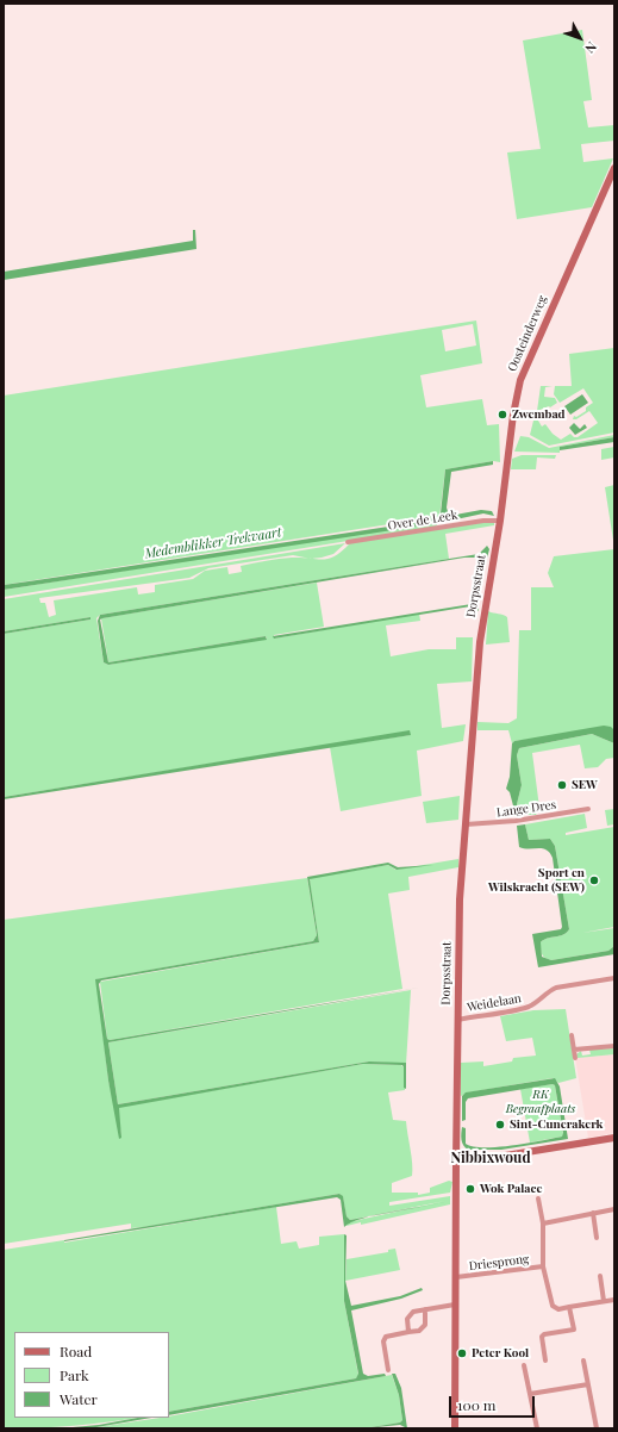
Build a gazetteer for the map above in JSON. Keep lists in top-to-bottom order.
{
  "streets": {
    "street": [
      "Oosteinderweg",
      "Over de Leek",
      "Dorpsstraat",
      "Lange Dres",
      "Weidelaan",
      "Driesprong"
    ]
  },
  "crossings": [
    ["Oosteinderweg", "Over de Leek"],
    ["Oosteinderweg", "Dorpsstraat"],
    ["Over de Leek", "Dorpsstraat"],
    ["Dorpsstraat", "Lange Dres"],
    ["Dorpsstraat", "Weidelaan"],
    ["Dorpsstraat", "Driesprong"]
  ],
  "districts": ["Nibbixwoud"],
  "water": ["Medemblikker Trekvaart"],
  "parks": ["RK Begraafplaats"],
  "places": [
    "Zwembad",
    "SEW",
    "Sport en Wilskracht (SEW)",
    "Sint-Cunerakerk",
    "Wok Palace",
    "Peter Kool"
  ],
  "legend": ["Road", "Park", "Water"],
  "scale_bar": "100 m",
  "north": "bottom right"
}
